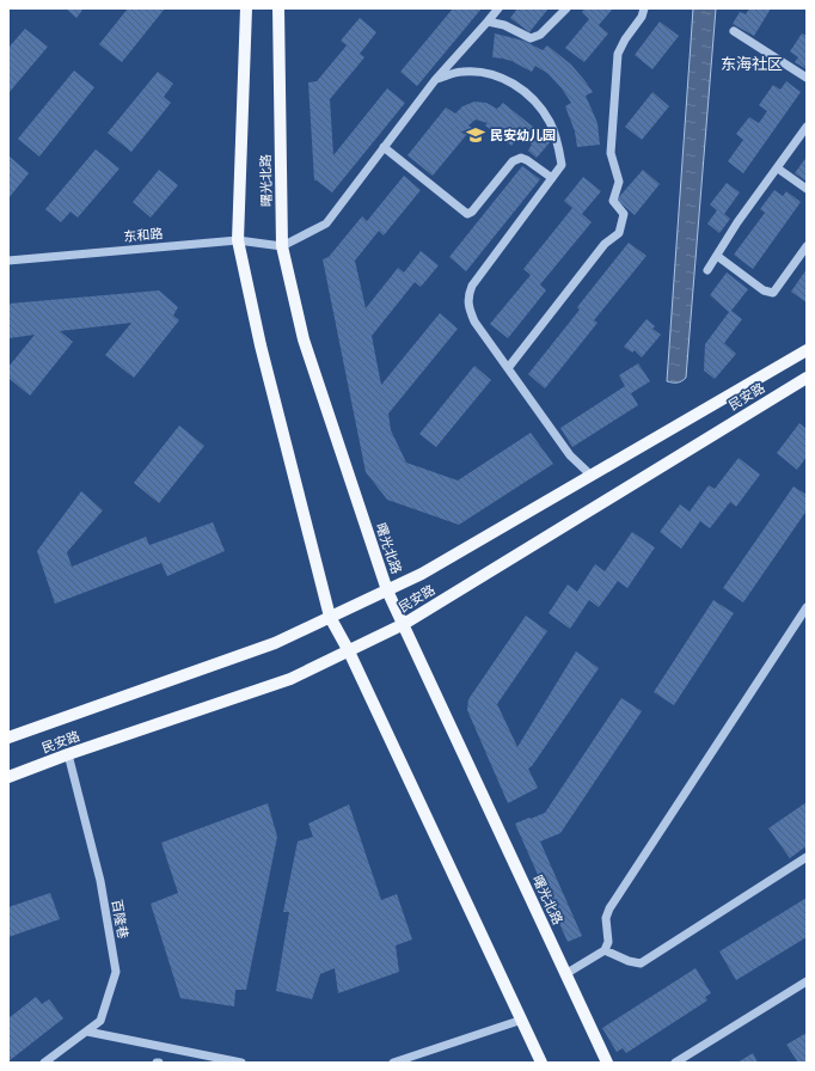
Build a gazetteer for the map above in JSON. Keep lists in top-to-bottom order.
{
  "streets": {
    "main road": ["曙光北路", "民安路"],
    "street": ["东和路", "百隆巷"]
  },
  "crossings": [
    ["曙光北路", "东和路"],
    ["曙光北路", "民安路"],
    ["民安路", "百隆巷"]
  ],
  "districts": ["东海社区"],
  "places": {
    "school or university": ["民安幼儿园"]
  }
}
